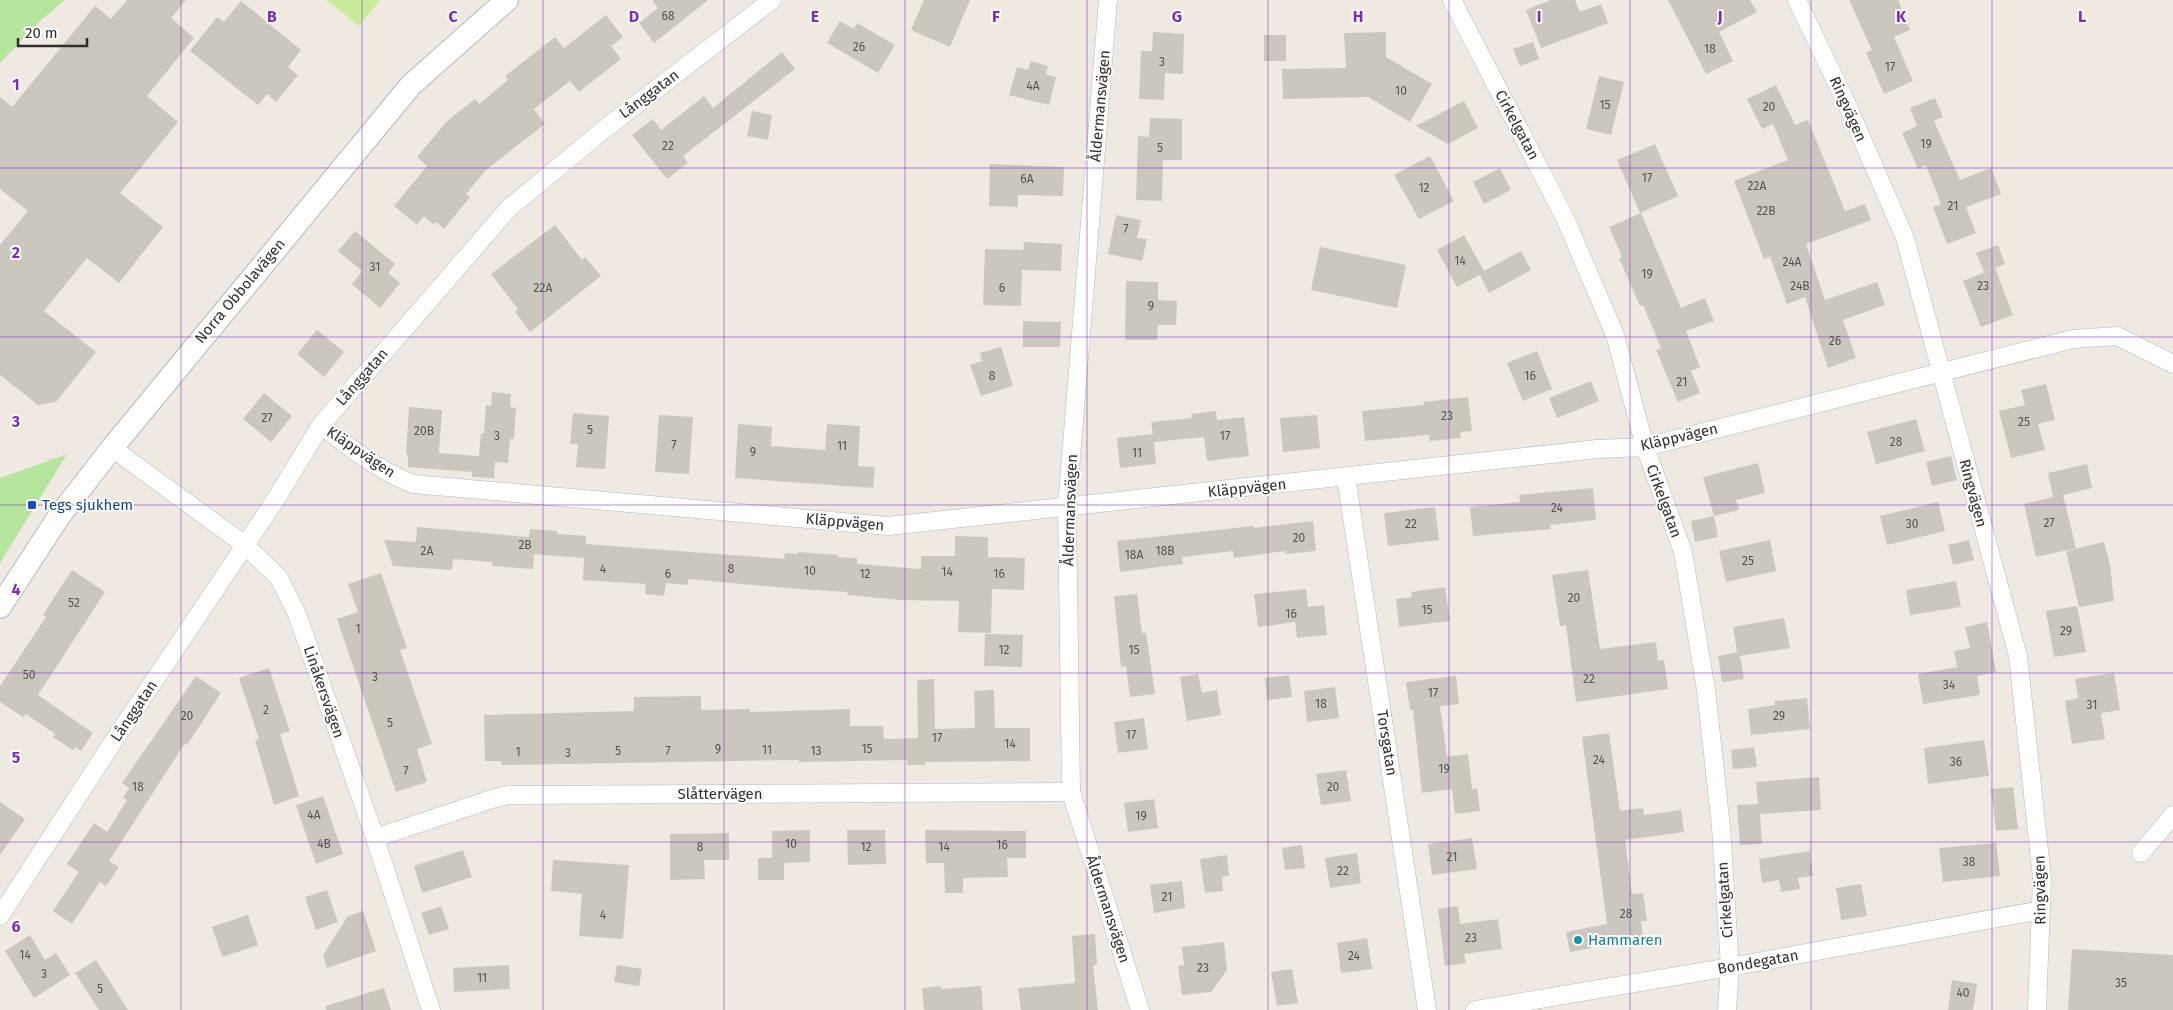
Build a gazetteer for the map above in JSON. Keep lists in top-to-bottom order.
{
  "streets": {
    "street": [
      "Långgatan",
      "Åldermansvägen",
      "Ringvägen",
      "Cirkelgatan",
      "Norra Obbolavägen",
      "Kläppvägen",
      "Linåkersvägen",
      "Torsgatan",
      "Slåttervägen",
      "Bondegatan"
    ]
  },
  "crossings": [
    ["Långgatan", "Kläppvägen"],
    ["Långgatan", "Linåkersvägen"],
    ["Åldermansvägen", "Kläppvägen"],
    ["Åldermansvägen", "Slåttervägen"],
    ["Ringvägen", "Kläppvägen"],
    ["Ringvägen", "Bondegatan"],
    ["Cirkelgatan", "Kläppvägen"],
    ["Cirkelgatan", "Bondegatan"],
    ["Norra Obbolavägen", "Linåkersvägen"],
    ["Kläppvägen", "Torsgatan"],
    ["Linåkersvägen", "Slåttervägen"]
  ],
  "places": {
    "transit": ["Tegs sjukhem"],
    "other": ["Hammaren"]
  },
  "house_numbers": [
    "68",
    "26",
    "18",
    "3",
    "17",
    "4A",
    "10",
    "15",
    "20",
    "19",
    "22",
    "5",
    "17",
    "6A",
    "22A",
    "12",
    "21",
    "22B",
    "7",
    "14",
    "24A",
    "31",
    "19",
    "24B",
    "23",
    "22A",
    "6",
    "9",
    "26",
    "8",
    "16",
    "21",
    "23",
    "27",
    "25",
    "5",
    "20B",
    "3",
    "17",
    "28",
    "7",
    "11",
    "9",
    "11",
    "24",
    "27",
    "22",
    "30",
    "20",
    "2B",
    "2A",
    "18B",
    "18A",
    "25",
    "4",
    "8",
    "10",
    "14",
    "6",
    "12",
    "16",
    "20",
    "52",
    "15",
    "16",
    "1",
    "29",
    "12",
    "15",
    "50",
    "3",
    "22",
    "34",
    "17",
    "18",
    "31",
    "2",
    "20",
    "29",
    "5",
    "17",
    "17",
    "14",
    "9",
    "15",
    "11",
    "5",
    "7",
    "13",
    "1",
    "3",
    "24",
    "36",
    "19",
    "7",
    "18",
    "20",
    "4A",
    "19",
    "4B",
    "10",
    "16",
    "8",
    "12",
    "14",
    "21",
    "38",
    "22",
    "21",
    "28",
    "4",
    "23",
    "14",
    "24",
    "23",
    "3",
    "11",
    "35",
    "5",
    "40"
  ],
  "scale_bar": "20 m",
  "grid": {
    "columns": [
      "B",
      "C",
      "D",
      "E",
      "F",
      "G",
      "H",
      "I",
      "J",
      "K",
      "L"
    ],
    "rows": [
      "1",
      "2",
      "3",
      "4",
      "5",
      "6"
    ]
  }
}
